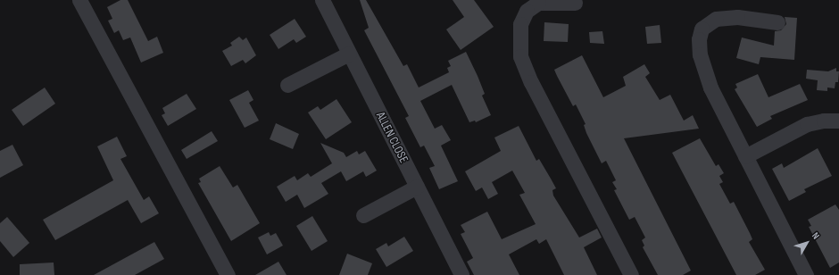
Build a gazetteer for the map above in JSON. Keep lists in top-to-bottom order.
{
  "streets": {
    "street": ["ALLEN CLOSE"]
  },
  "north": "top right"
}
